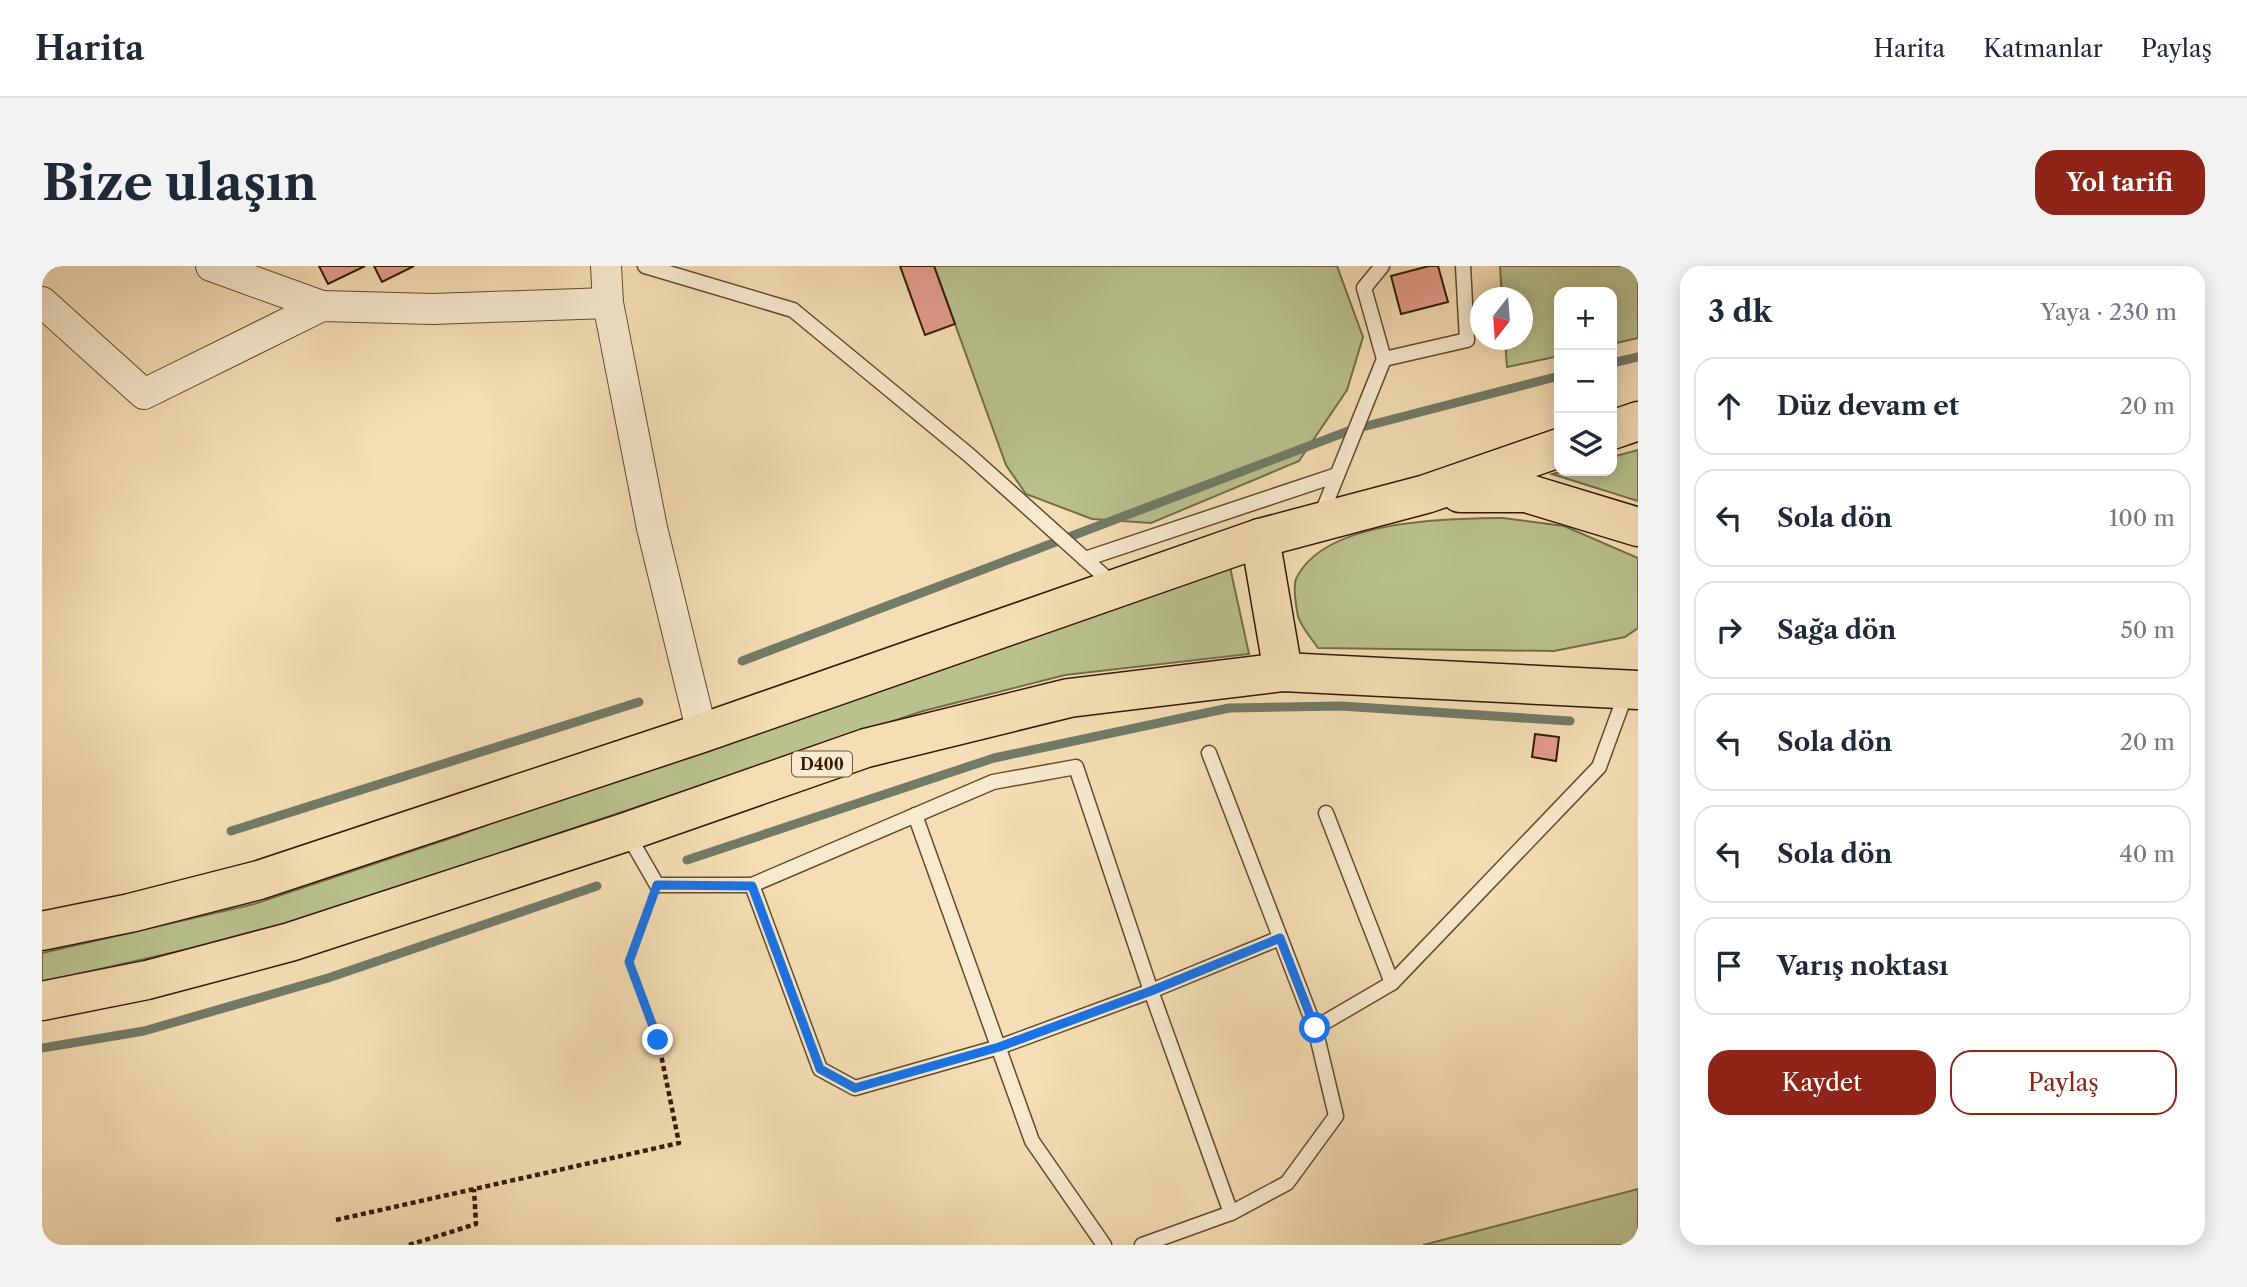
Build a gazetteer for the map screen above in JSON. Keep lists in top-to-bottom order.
{
  "streets": {
    "highway": ["D400"]
  },
  "north": "bottom",
  "page": {
    "header": "Harita",
    "nav": ["Harita", "Katmanlar", "Paylaş"],
    "buttons": [
      "Yol tarifi",
      ["Kaydet", "Paylaş"]
    ],
    "title": "Bize ulaşın",
    "heading": ["3 dk", "Yaya · 230 m"],
    "map_buttons": ["+", "−"],
    "list": [
      ["Düz devam et", "20 m"],
      ["Sola dön", "100 m"],
      ["Sağa dön", "50 m"],
      ["Sola dön", "20 m"],
      ["Sola dön", "40 m"],
      "Varış noktası"
    ]
  }
}
